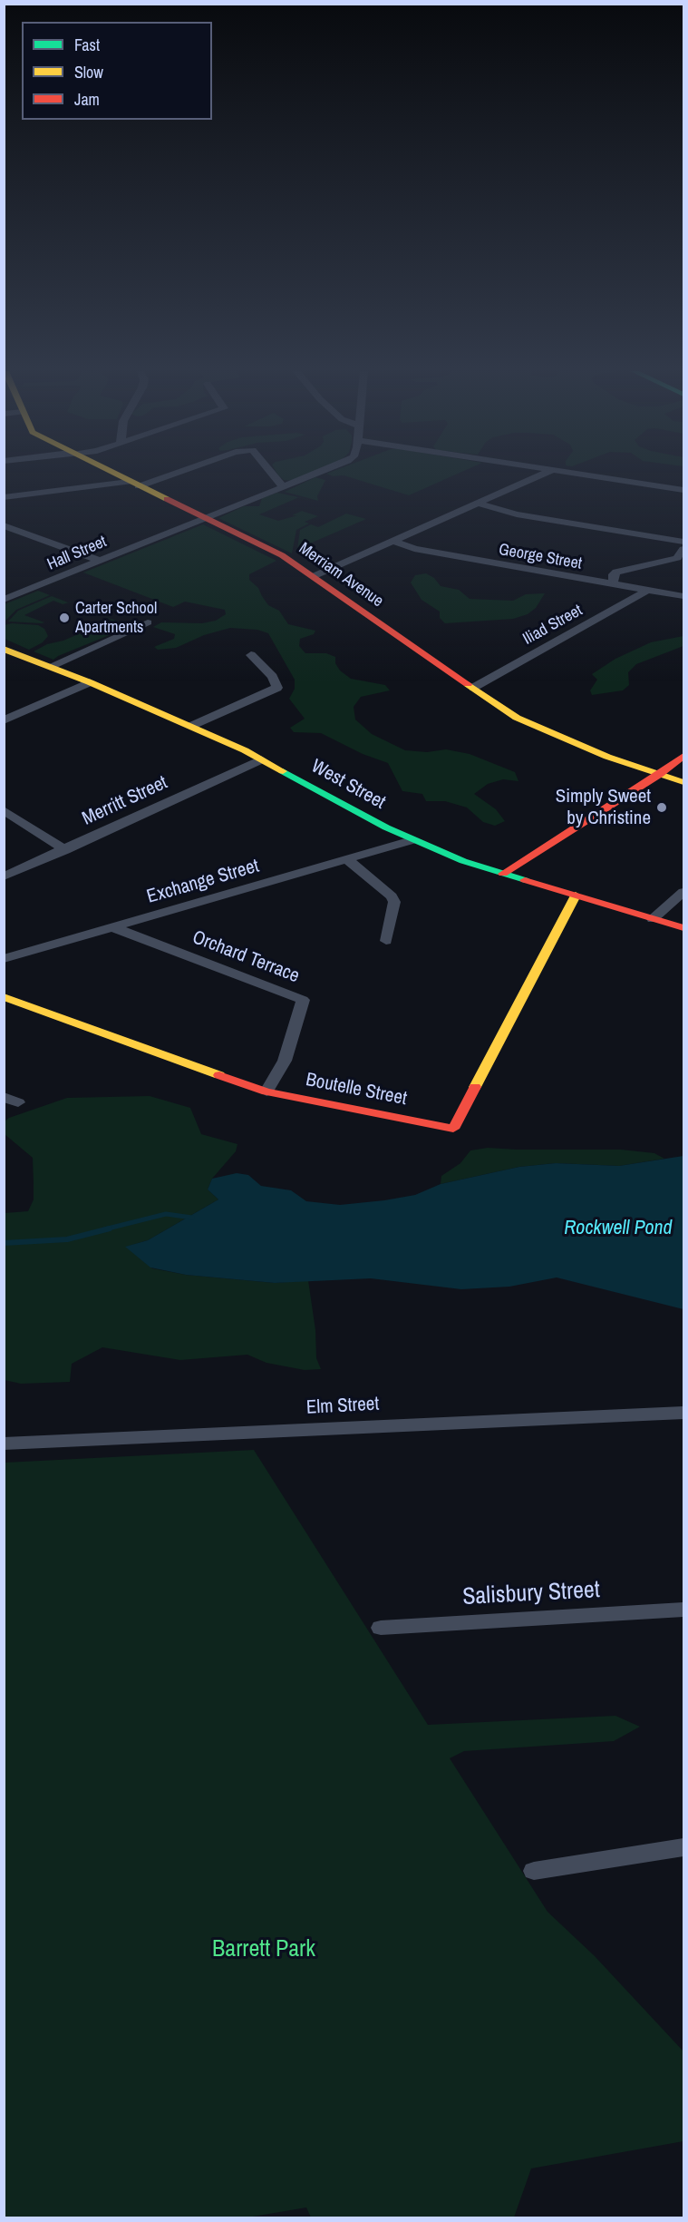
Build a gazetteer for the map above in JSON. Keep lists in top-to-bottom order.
{
  "streets": {
    "street": [
      "Hall Street",
      "George Street",
      "Merriam Avenue",
      "Iliad Street",
      "West Street",
      "Merritt Street",
      "Exchange Street",
      "Orchard Terrace",
      "Boutelle Street",
      "Elm Street",
      "Salisbury Street"
    ]
  },
  "crossings": [
    ["Hall Street", "Merriam Avenue"],
    ["George Street", "Iliad Street"],
    ["Merriam Avenue", "Iliad Street"],
    ["West Street", "Merritt Street"],
    ["West Street", "Exchange Street"],
    ["West Street", "Boutelle Street"],
    ["Exchange Street", "Orchard Terrace"],
    ["Orchard Terrace", "Boutelle Street"]
  ],
  "water": ["Rockwell Pond"],
  "parks": ["Barrett Park"],
  "places": ["Carter School Apartments", "Simply Sweet by Christine"],
  "legend": ["Fast", "Slow", "Jam"]
}
